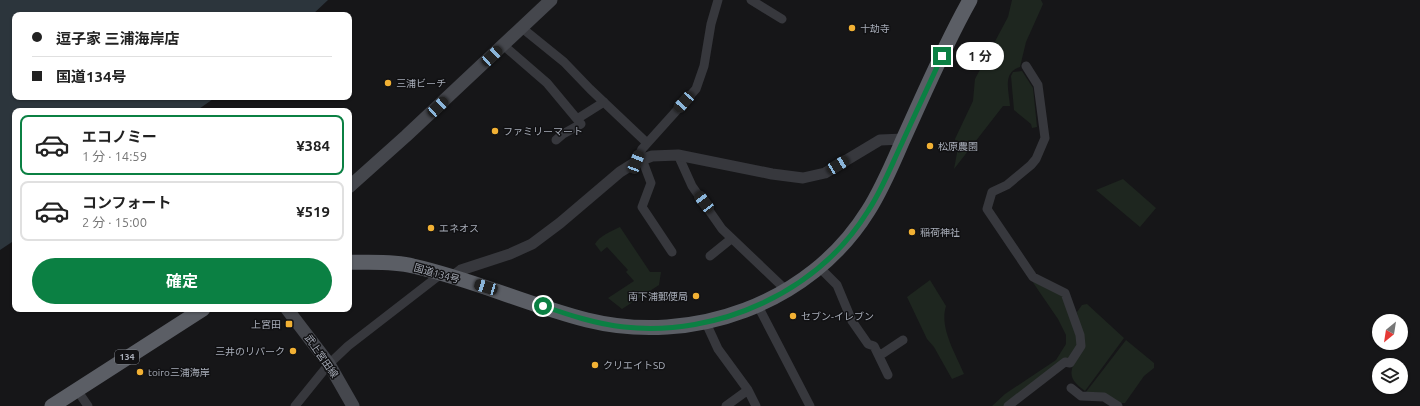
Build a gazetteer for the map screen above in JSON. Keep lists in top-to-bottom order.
{
  "streets": {
    "highway": ["国道134号", "134"],
    "main road": ["武上宮田線"]
  },
  "places": {
    "other": [
      "十劫寺",
      "三浦ビーチ",
      "ファミリーマート",
      "松原農園",
      "エネオス",
      "稲荷神社",
      "南下浦郵便局",
      "セブン-イレブン",
      "三井のリパーク",
      "クリエイトSD",
      "toiro三浦海岸"
    ],
    "transit": ["上宮田"]
  },
  "north": "bottom left",
  "page": {
    "banner": ["逗子家 三浦海岸店", "国道134号"],
    "bubble": "1 分",
    "list": [
      {
        "name": "エコノミー",
        "note": "1 分 · 14:59",
        "value": "¥384"
      },
      {
        "name": "コンフォート",
        "note": "2 分 · 15:00",
        "value": "¥519"
      }
    ],
    "buttons": "確定"
  }
}
